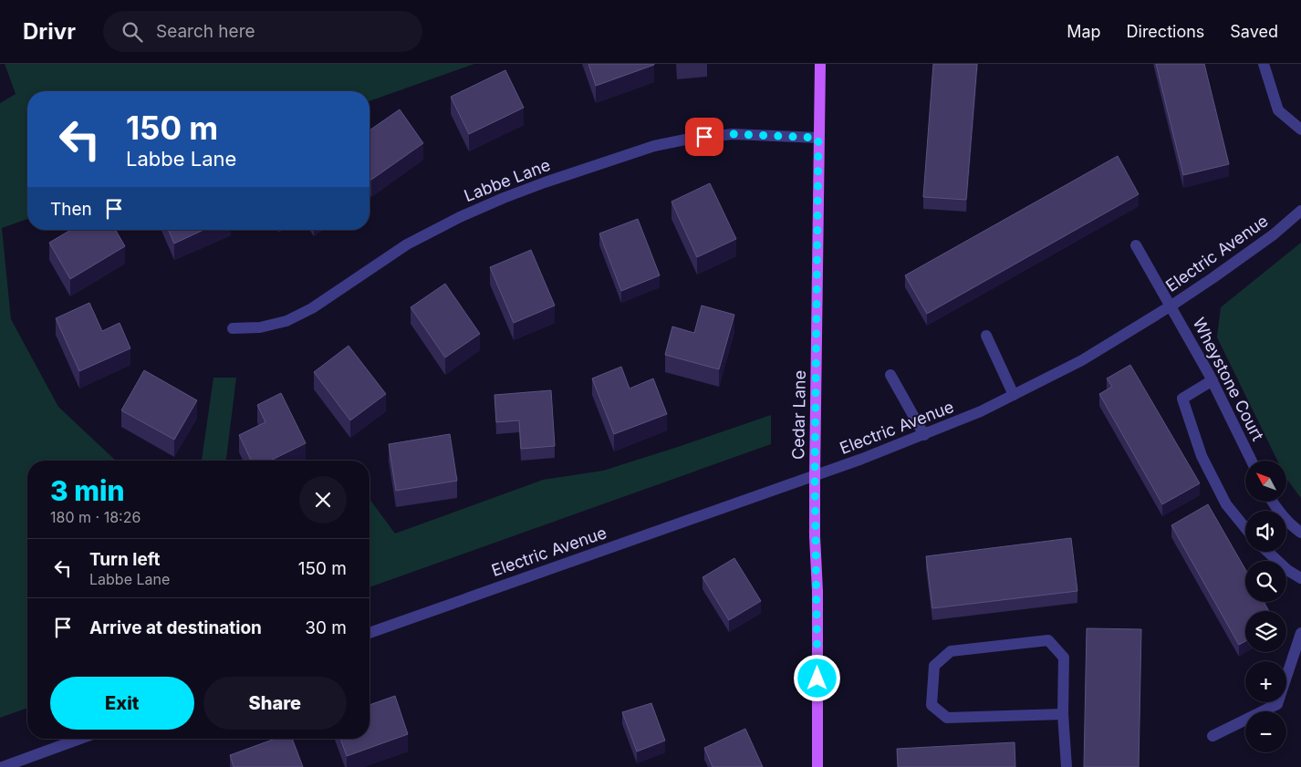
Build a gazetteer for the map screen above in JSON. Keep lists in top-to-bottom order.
{
  "streets": {
    "main road": ["Cedar Lane"],
    "street": ["Labbe Lane", "Electric Avenue", "Wheystone Court"]
  },
  "crossings": [
    ["Labbe Lane", "Cedar Lane"],
    ["Electric Avenue", "Wheystone Court"],
    ["Electric Avenue", "Cedar Lane"]
  ],
  "north": "top left",
  "page": {
    "header": "Drivr",
    "search": "Search here",
    "nav": ["Map", "Directions", "Saved"],
    "turn": ["150 m", "Labbe Lane"],
    "then": "Then",
    "map_buttons": ["+", "−"],
    "heading": ["3 min", "180 m · 18:26"],
    "list": [
      {
        "name": "Turn left",
        "note": "Labbe Lane",
        "value": "150 m"
      },
      {
        "name": "Arrive at destination",
        "value": "30 m"
      }
    ],
    "buttons": ["Exit", "Share"]
  }
}
